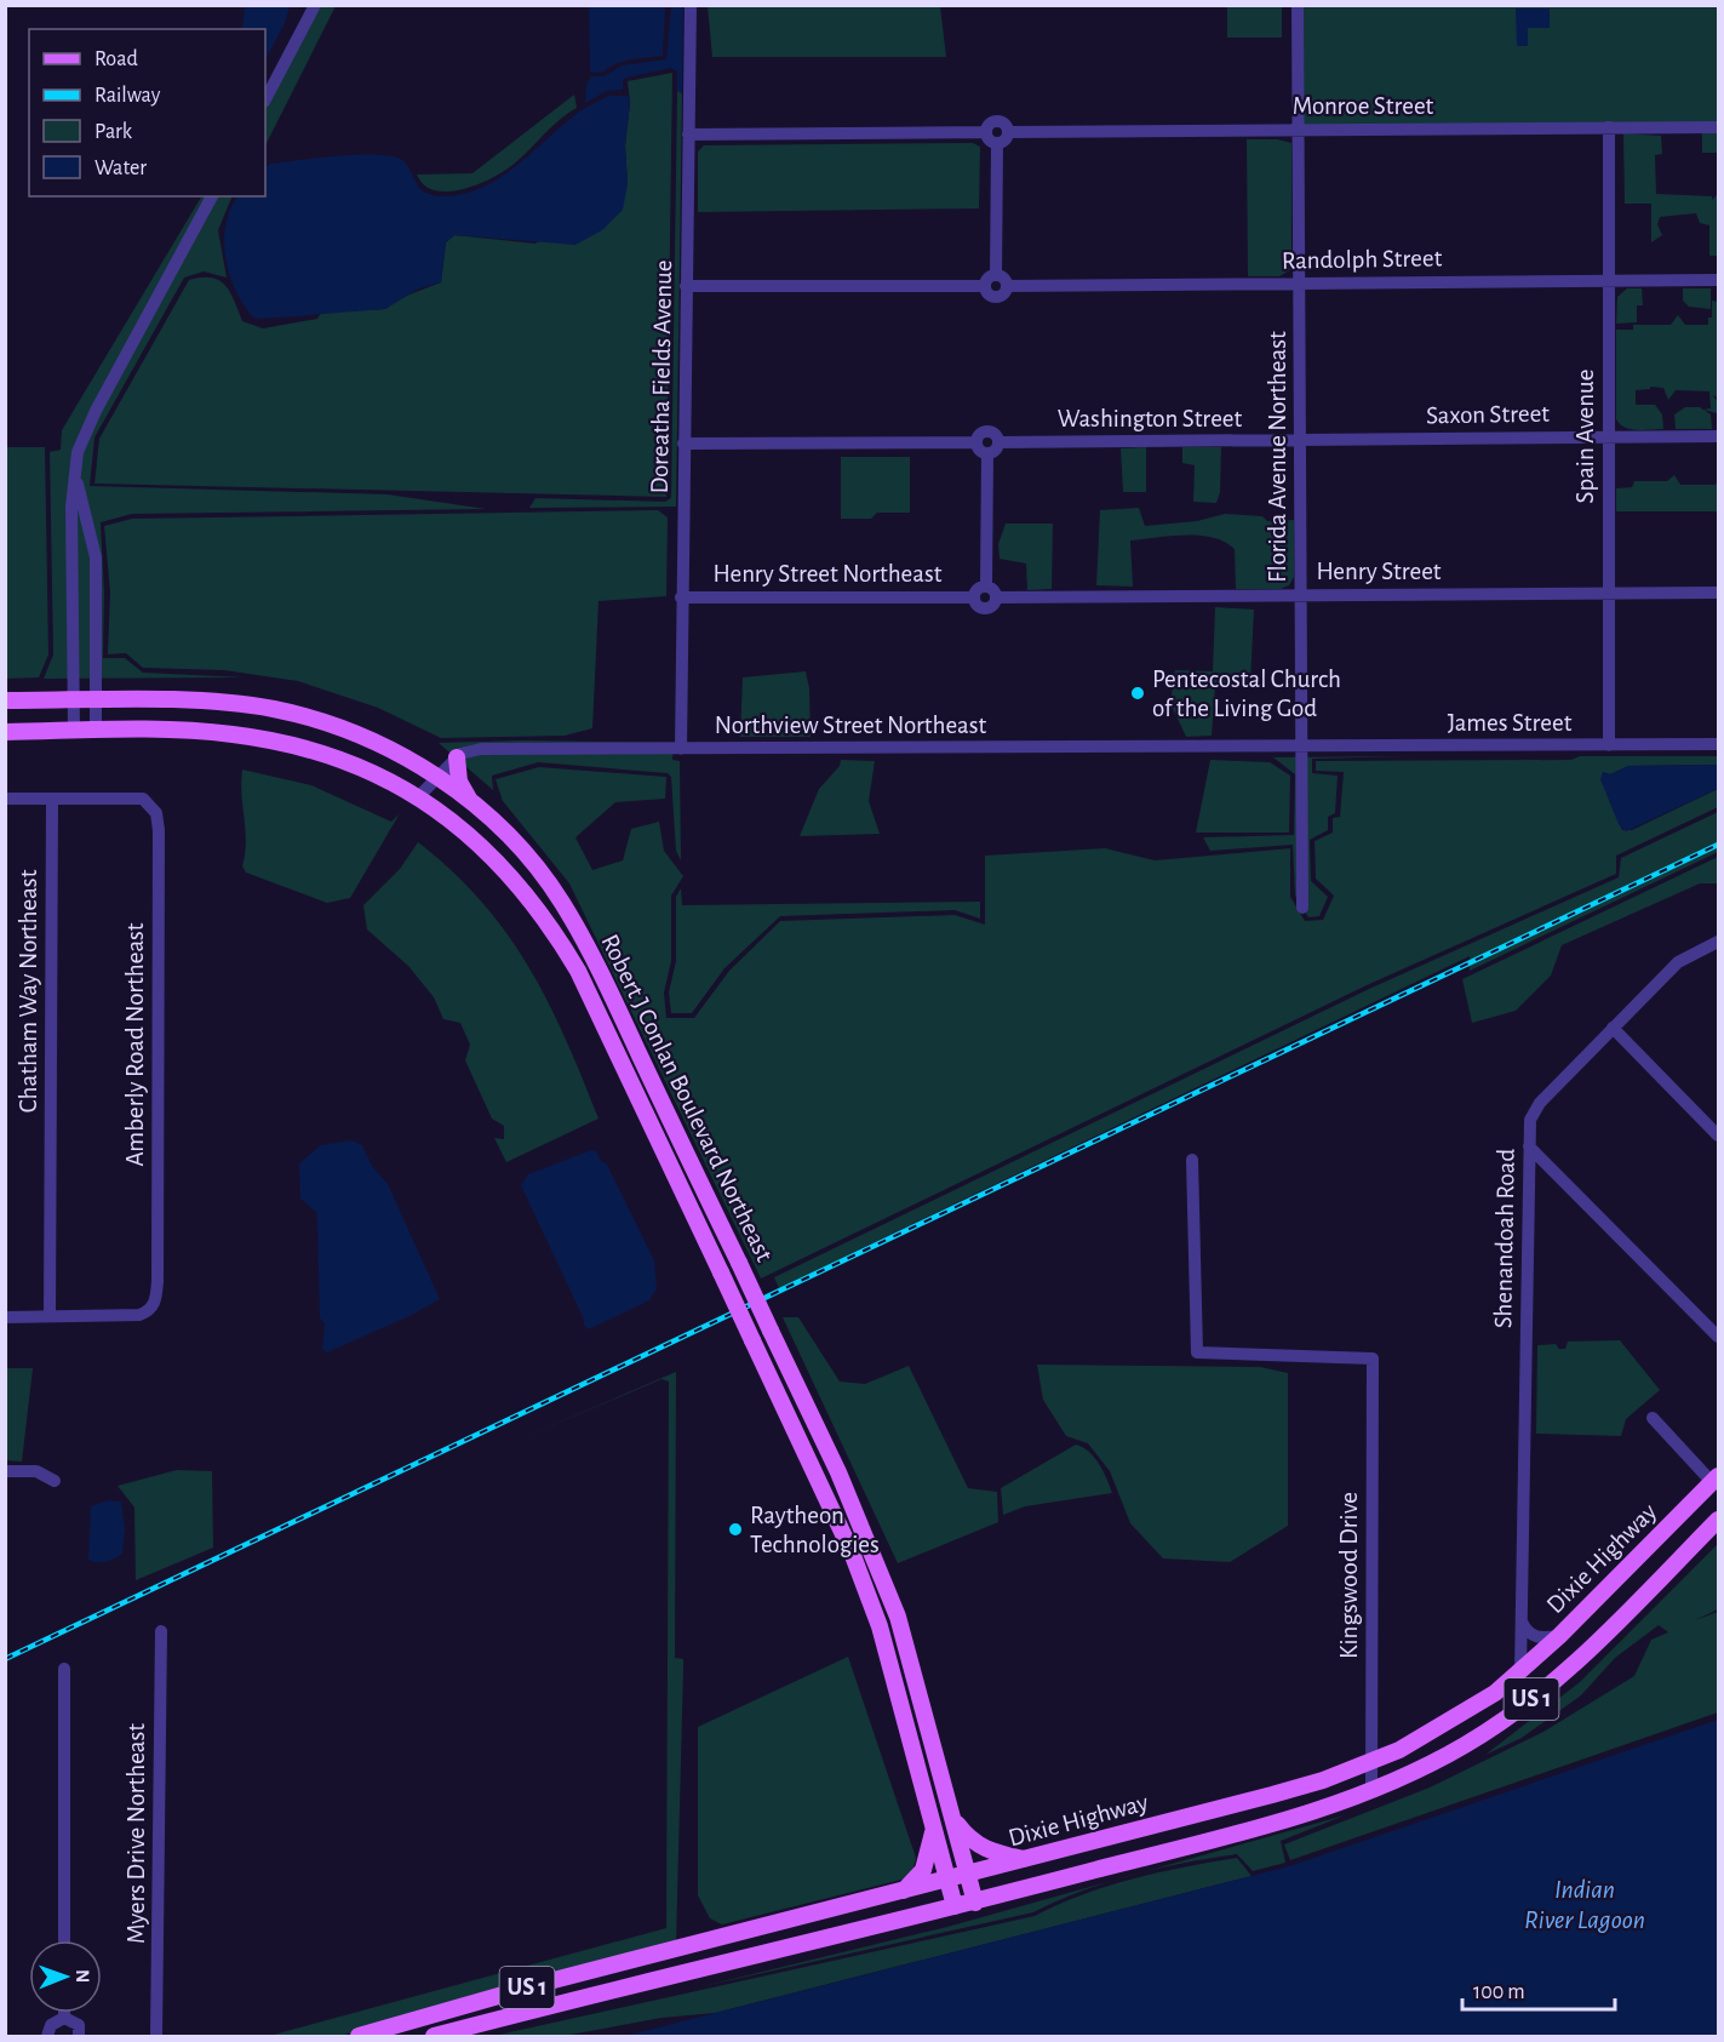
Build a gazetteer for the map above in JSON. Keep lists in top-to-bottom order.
{
  "streets": {
    "main road": ["Robert J Conlan Boulevard Northeast", "Dixie Highway", "US 1"],
    "street": [
      "Monroe Street",
      "Randolph Street",
      "Doreatha Fields Avenue",
      "Saxon Street",
      "Washington Street",
      "Spain Avenue",
      "Florida Avenue Northeast",
      "Henry Street",
      "Henry Street Northeast",
      "James Street",
      "Northview Street Northeast",
      "Chatham Way Northeast",
      "Amberly Road Northeast",
      "Shenandoah Road",
      "Kingswood Drive",
      "Myers Drive Northeast"
    ]
  },
  "crossings": [
    ["Monroe Street", "Spain Avenue"],
    ["Monroe Street", "Florida Avenue Northeast"],
    ["Randolph Street", "Spain Avenue"],
    ["Randolph Street", "Florida Avenue Northeast"],
    ["Doreatha Fields Avenue", "Henry Street Northeast"],
    ["Doreatha Fields Avenue", "Northview Street Northeast"],
    ["Saxon Street", "Washington Street"],
    ["Saxon Street", "Spain Avenue"],
    ["Saxon Street", "Florida Avenue Northeast"],
    ["Washington Street", "Florida Avenue Northeast"],
    ["Spain Avenue", "Henry Street"],
    ["Spain Avenue", "James Street"],
    ["Florida Avenue Northeast", "Henry Street"],
    ["Florida Avenue Northeast", "James Street"],
    ["Florida Avenue Northeast", "Northview Street Northeast"],
    ["Henry Street", "Henry Street Northeast"],
    ["James Street", "Northview Street Northeast"],
    ["Northview Street Northeast", "Robert J Conlan Boulevard Northeast"],
    ["Chatham Way Northeast", "Amberly Road Northeast"],
    ["Robert J Conlan Boulevard Northeast", "Dixie Highway"],
    ["Shenandoah Road", "Dixie Highway"],
    ["Dixie Highway", "Kingswood Drive"]
  ],
  "water": ["Indian River Lagoon"],
  "places": ["Pentecostal Church of the Living God", "Raytheon Technologies"],
  "legend": [
    "Road",
    "Railway",
    "Park",
    "Water"
  ],
  "scale_bar": "100 m",
  "north": "right"
}
